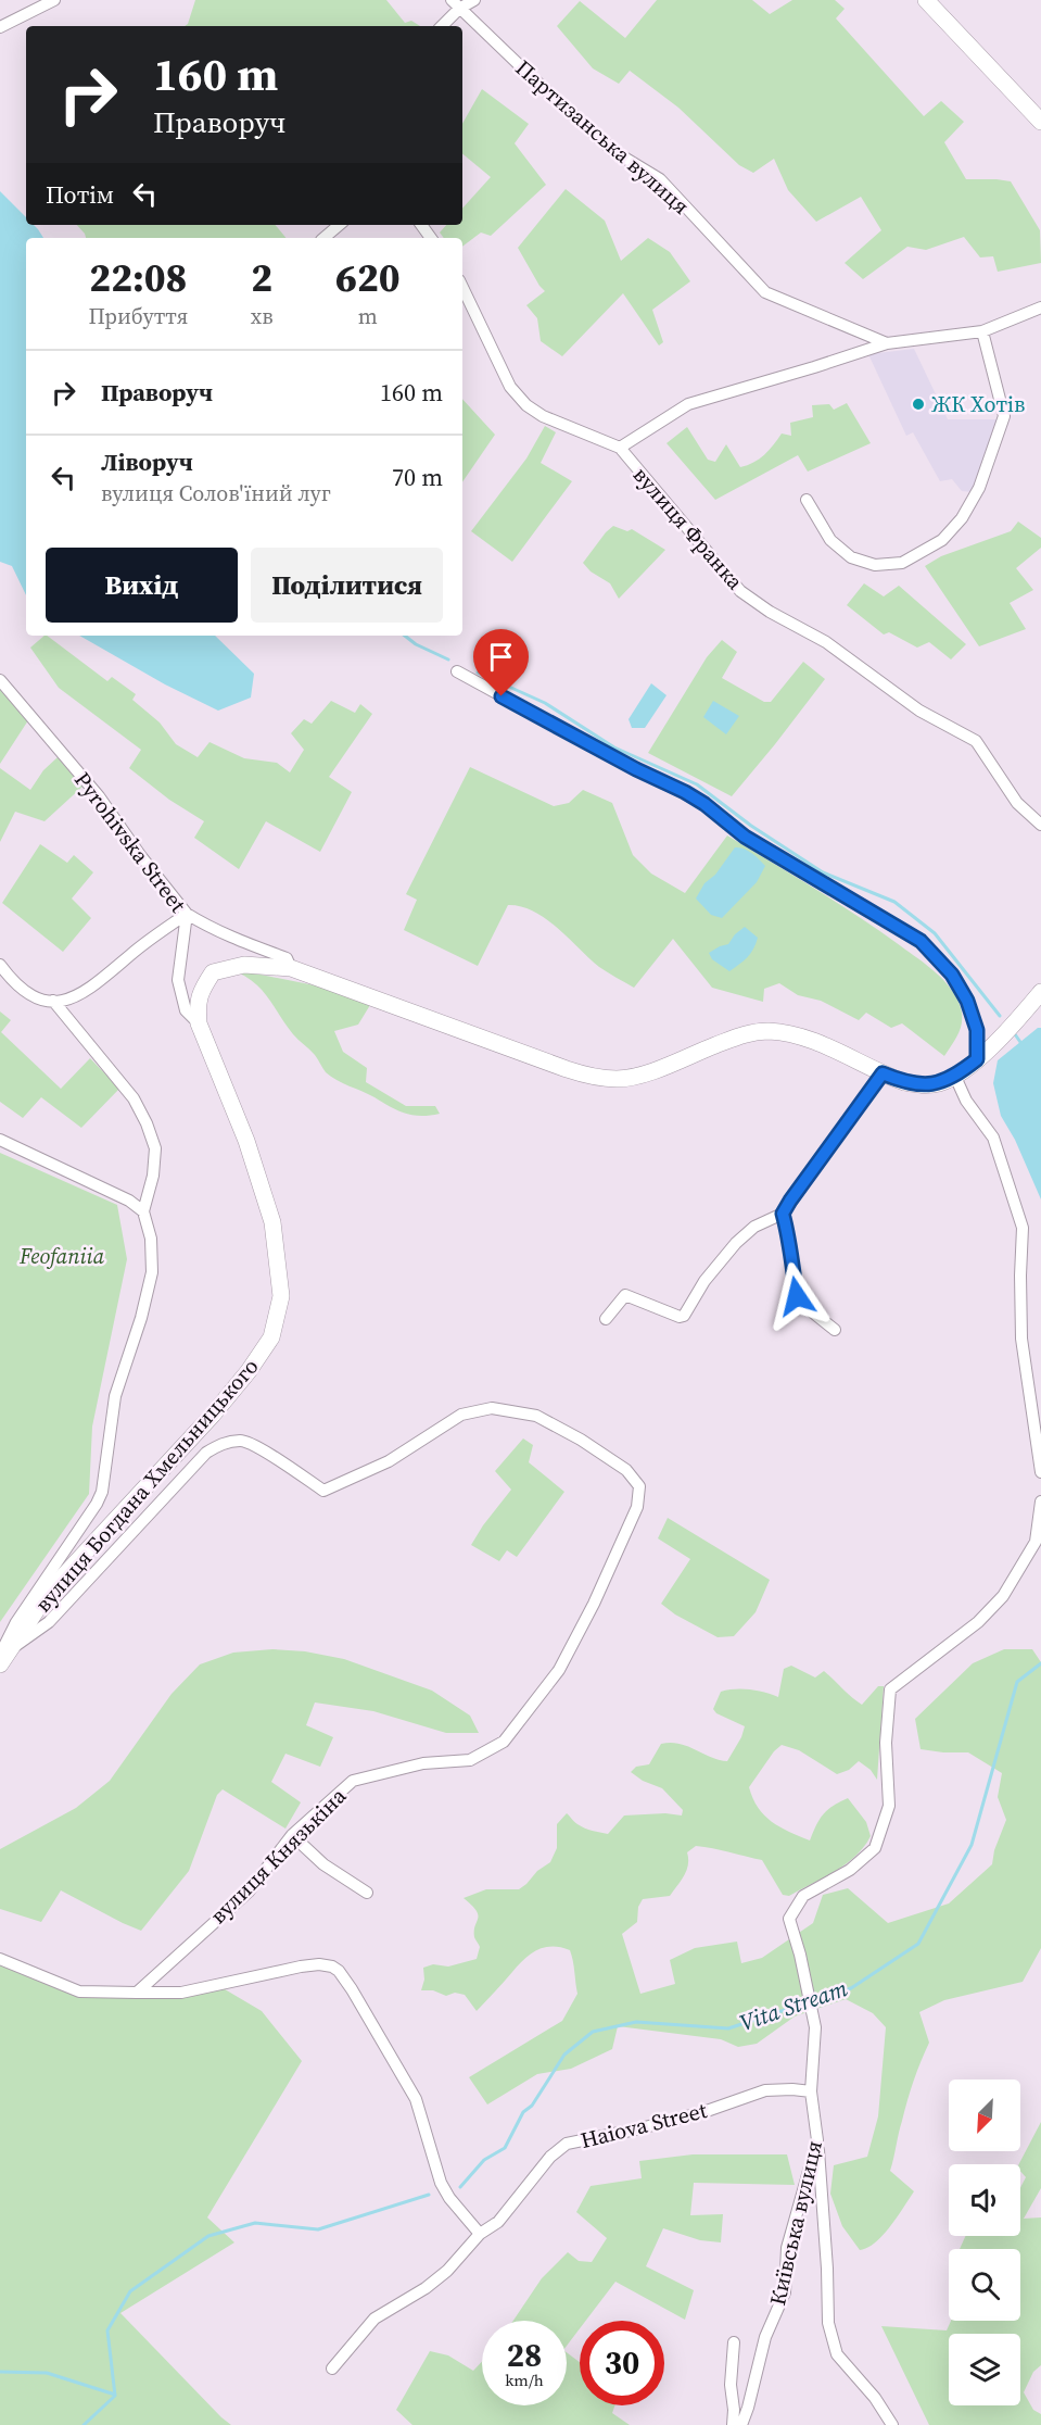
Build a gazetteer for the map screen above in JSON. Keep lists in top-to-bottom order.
{
  "streets": {
    "street": [
      "Партизанська вулиця",
      "вулиця Франка",
      "Pyrohivska Street",
      "вулиця Богдана Хмельницького",
      "вулиця Князькіна",
      "Haiova Street",
      "Київська вулиця"
    ]
  },
  "crossings": [
    ["Pyrohivska Street", "вулиця Богдана Хмельницького"],
    ["вулиця Богдана Хмельницького", "вулиця Князькіна"],
    ["Haiova Street", "Київська вулиця"]
  ],
  "water": ["Vita Stream"],
  "parks": ["Feofaniia"],
  "places": ["ЖК Хотів"],
  "north": "bottom left",
  "page": {
    "turn": ["160 m", "Праворуч"],
    "then": "Потім",
    "eta": [
      "22:08",
      "Прибуття",
      "2",
      "хв",
      "620",
      "m"
    ],
    "list": [
      {
        "name": "Праворуч",
        "value": "160 m"
      },
      {
        "name": "Ліворуч",
        "note": "вулиця Солов'їний луг",
        "value": "70 m"
      }
    ],
    "buttons": ["Вихід", "Поділитися"],
    "speed": "28 km/h",
    "limit": "30"
  }
}
